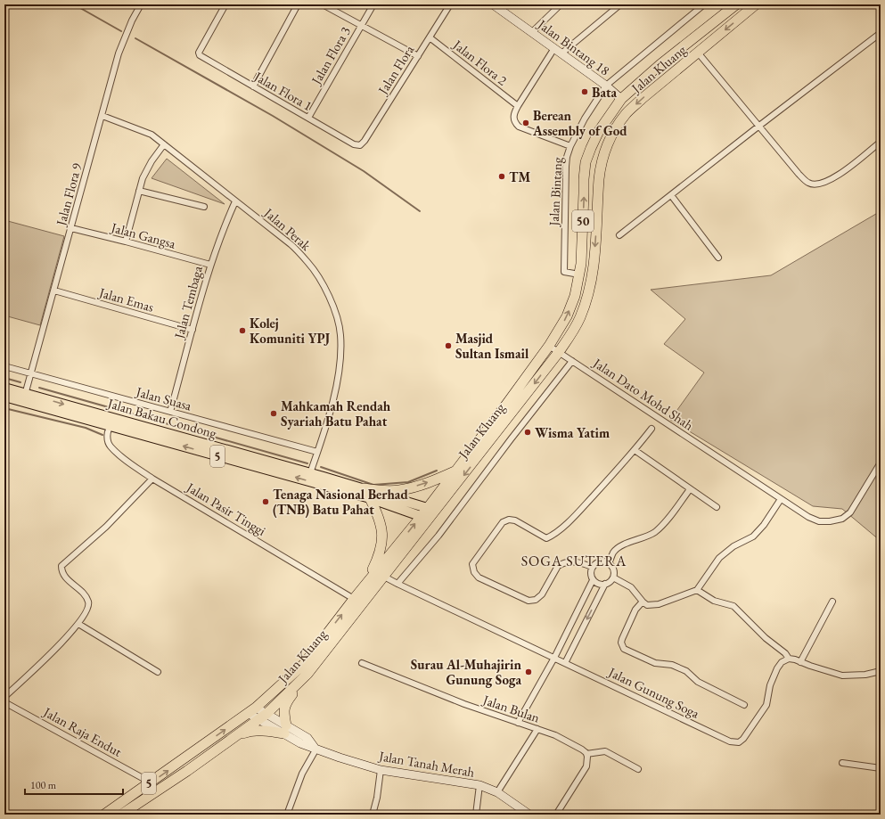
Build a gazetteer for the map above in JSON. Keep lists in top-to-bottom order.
{
  "streets": {
    "highway": ["Jalan Kluang", "50", "5"],
    "main road": ["Jalan Bakau Condong"],
    "street": [
      "Jalan Bintang 18",
      "Jalan Flora 3",
      "Jalan Flora 2",
      "Jalan Flora",
      "Jalan Flora 1",
      "Jalan Bintang",
      "Jalan Flora 9",
      "Jalan Perak",
      "Jalan Gangsa",
      "Jalan Emas",
      "Jalan Tembaga",
      "Jalan Dato Mohd Shah",
      "Jalan Suasa",
      "Jalan Pasir Tinggi",
      "Jalan Gunung Soga",
      "Jalan Bulan",
      "Jalan Raja Endut",
      "Jalan Tanah Merah"
    ]
  },
  "crossings": [
    ["Jalan Bintang 18", "Jalan Kluang"],
    ["Jalan Bintang 18", "Jalan Bintang"],
    ["Jalan Flora 3", "Jalan Flora 1"],
    ["Jalan Flora 2", "Jalan Flora"],
    ["Jalan Kluang", "Jalan Bintang"],
    ["Jalan Kluang", "Jalan Dato Mohd Shah"],
    ["Jalan Kluang", "Jalan Bakau Condong"],
    ["Jalan Kluang", "Jalan Pasir Tinggi"],
    ["Jalan Kluang", "Jalan Gunung Soga"],
    ["Jalan Kluang", "Jalan Raja Endut"],
    ["Jalan Flora", "Jalan Flora 1"],
    ["Jalan Flora 9", "Jalan Perak"],
    ["Jalan Flora 9", "Jalan Gangsa"],
    ["Jalan Flora 9", "Jalan Emas"],
    ["Jalan Flora 9", "Jalan Suasa"],
    ["Jalan Flora 9", "Jalan Bakau Condong"],
    ["Jalan Perak", "Jalan Tembaga"],
    ["Jalan Perak", "Jalan Suasa"],
    ["Jalan Perak", "Jalan Bakau Condong"],
    ["Jalan Gangsa", "Jalan Tembaga"],
    ["Jalan Emas", "Jalan Tembaga"],
    ["Jalan Tembaga", "Jalan Suasa"],
    ["Jalan Bakau Condong", "Jalan Pasir Tinggi"]
  ],
  "districts": ["SOGA SUTERA"],
  "places": [
    "Bata",
    "Berean Assembly of God",
    "TM",
    "Kolej Komuniti YPJ",
    "Masjid Sultan Ismail",
    "Mahkamah Rendah Syariah Batu Pahat",
    "Wisma Yatim",
    "Tenaga Nasional Berhad (TNB) Batu Pahat",
    "Surau Al-Muhajirin Gunung Soga"
  ],
  "scale_bar": "100 m"
}
